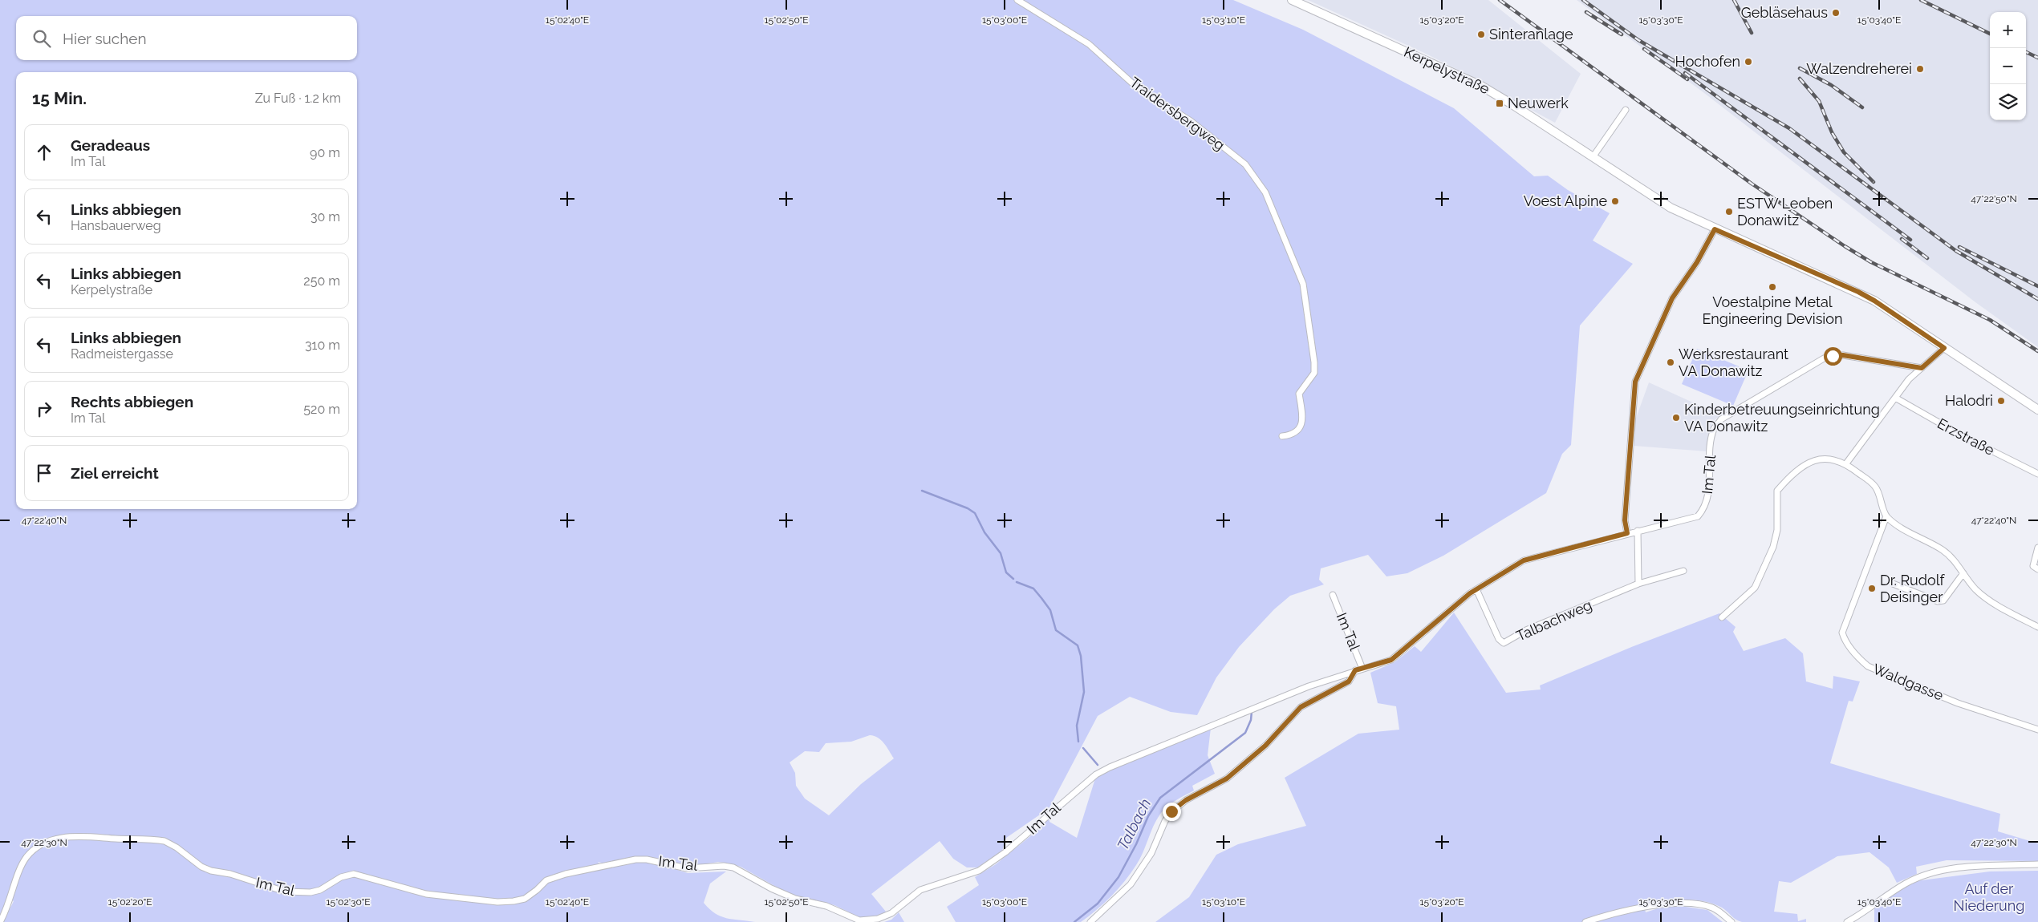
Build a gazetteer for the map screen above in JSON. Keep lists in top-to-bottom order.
{
  "streets": {
    "main road": ["Kerpelystraße"],
    "street": [
      "Traidersbergweg",
      "Erzstraße",
      "Im Tal",
      "Talbachweg",
      "Waldgasse"
    ]
  },
  "crossings": [
    ["Im Tal", "Talbachweg"]
  ],
  "water": ["Talbach"],
  "parks": ["Auf der Niederung"],
  "places": {
    "other": [
      "Gebläsehaus",
      "Sinteranlage",
      "Hochofen",
      "Walzendreherei",
      "Voest Alpine",
      "ESTW Leoben Donawitz",
      "Voestalpine Metal Engineering Devision",
      "Werksrestaurant VA Donawitz",
      "Halodri",
      "Kinderbetreuungseinrichtung VA Donawitz",
      "Dr. Rudolf Deisinger"
    ],
    "transit": ["Neuwerk"]
  },
  "page": {
    "map_buttons": ["+", "−"],
    "search": "Hier suchen",
    "heading": ["15 Min.", "Zu Fuß · 1.2 km"],
    "list": [
      ["Geradeaus", "Im Tal", "90 m"],
      ["Links abbiegen", "Hansbauerweg", "30 m"],
      ["Links abbiegen", "Kerpelystraße", "250 m"],
      ["Links abbiegen", "Radmeistergasse", "310 m"],
      ["Rechts abbiegen", "Im Tal", "520 m"],
      "Ziel erreicht"
    ]
  },
  "coordinates": [
    "15°02'40\"E",
    "15°02'50\"E",
    "15°03'00\"E",
    "15°03'10\"E",
    "15°03'20\"E",
    "15°03'30\"E",
    "15°03'40\"E",
    "47°22'50\"N",
    "47°22'40\"N",
    "47°22'30\"N",
    "15°02'20\"E",
    "15°02'30\"E"
  ]
}
